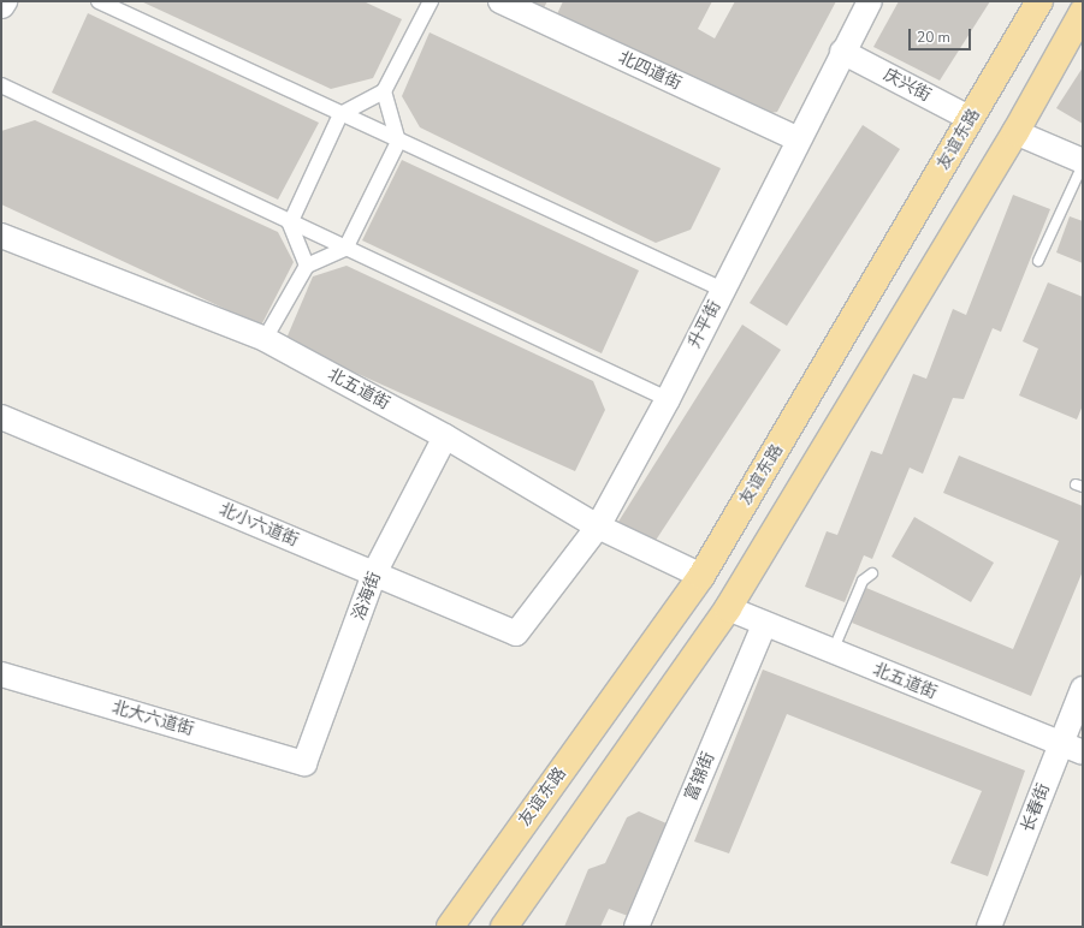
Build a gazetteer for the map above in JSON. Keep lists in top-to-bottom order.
{
  "streets": {
    "highway": ["友谊东路"],
    "street": [
      "北四道街",
      "庆兴街",
      "升平街",
      "北五道街",
      "北小六道街",
      "浴海街",
      "北大六道街",
      "富锦街",
      "长春街"
    ]
  },
  "crossings": [
    ["北四道街", "升平街"],
    ["庆兴街", "友谊东路"],
    ["庆兴街", "升平街"],
    ["友谊东路", "北五道街"],
    ["升平街", "北五道街"],
    ["升平街", "北小六道街"],
    ["北五道街", "浴海街"],
    ["北五道街", "富锦街"],
    ["北五道街", "长春街"],
    ["北小六道街", "浴海街"],
    ["浴海街", "北大六道街"]
  ],
  "scale_bar": "20 m"
}
